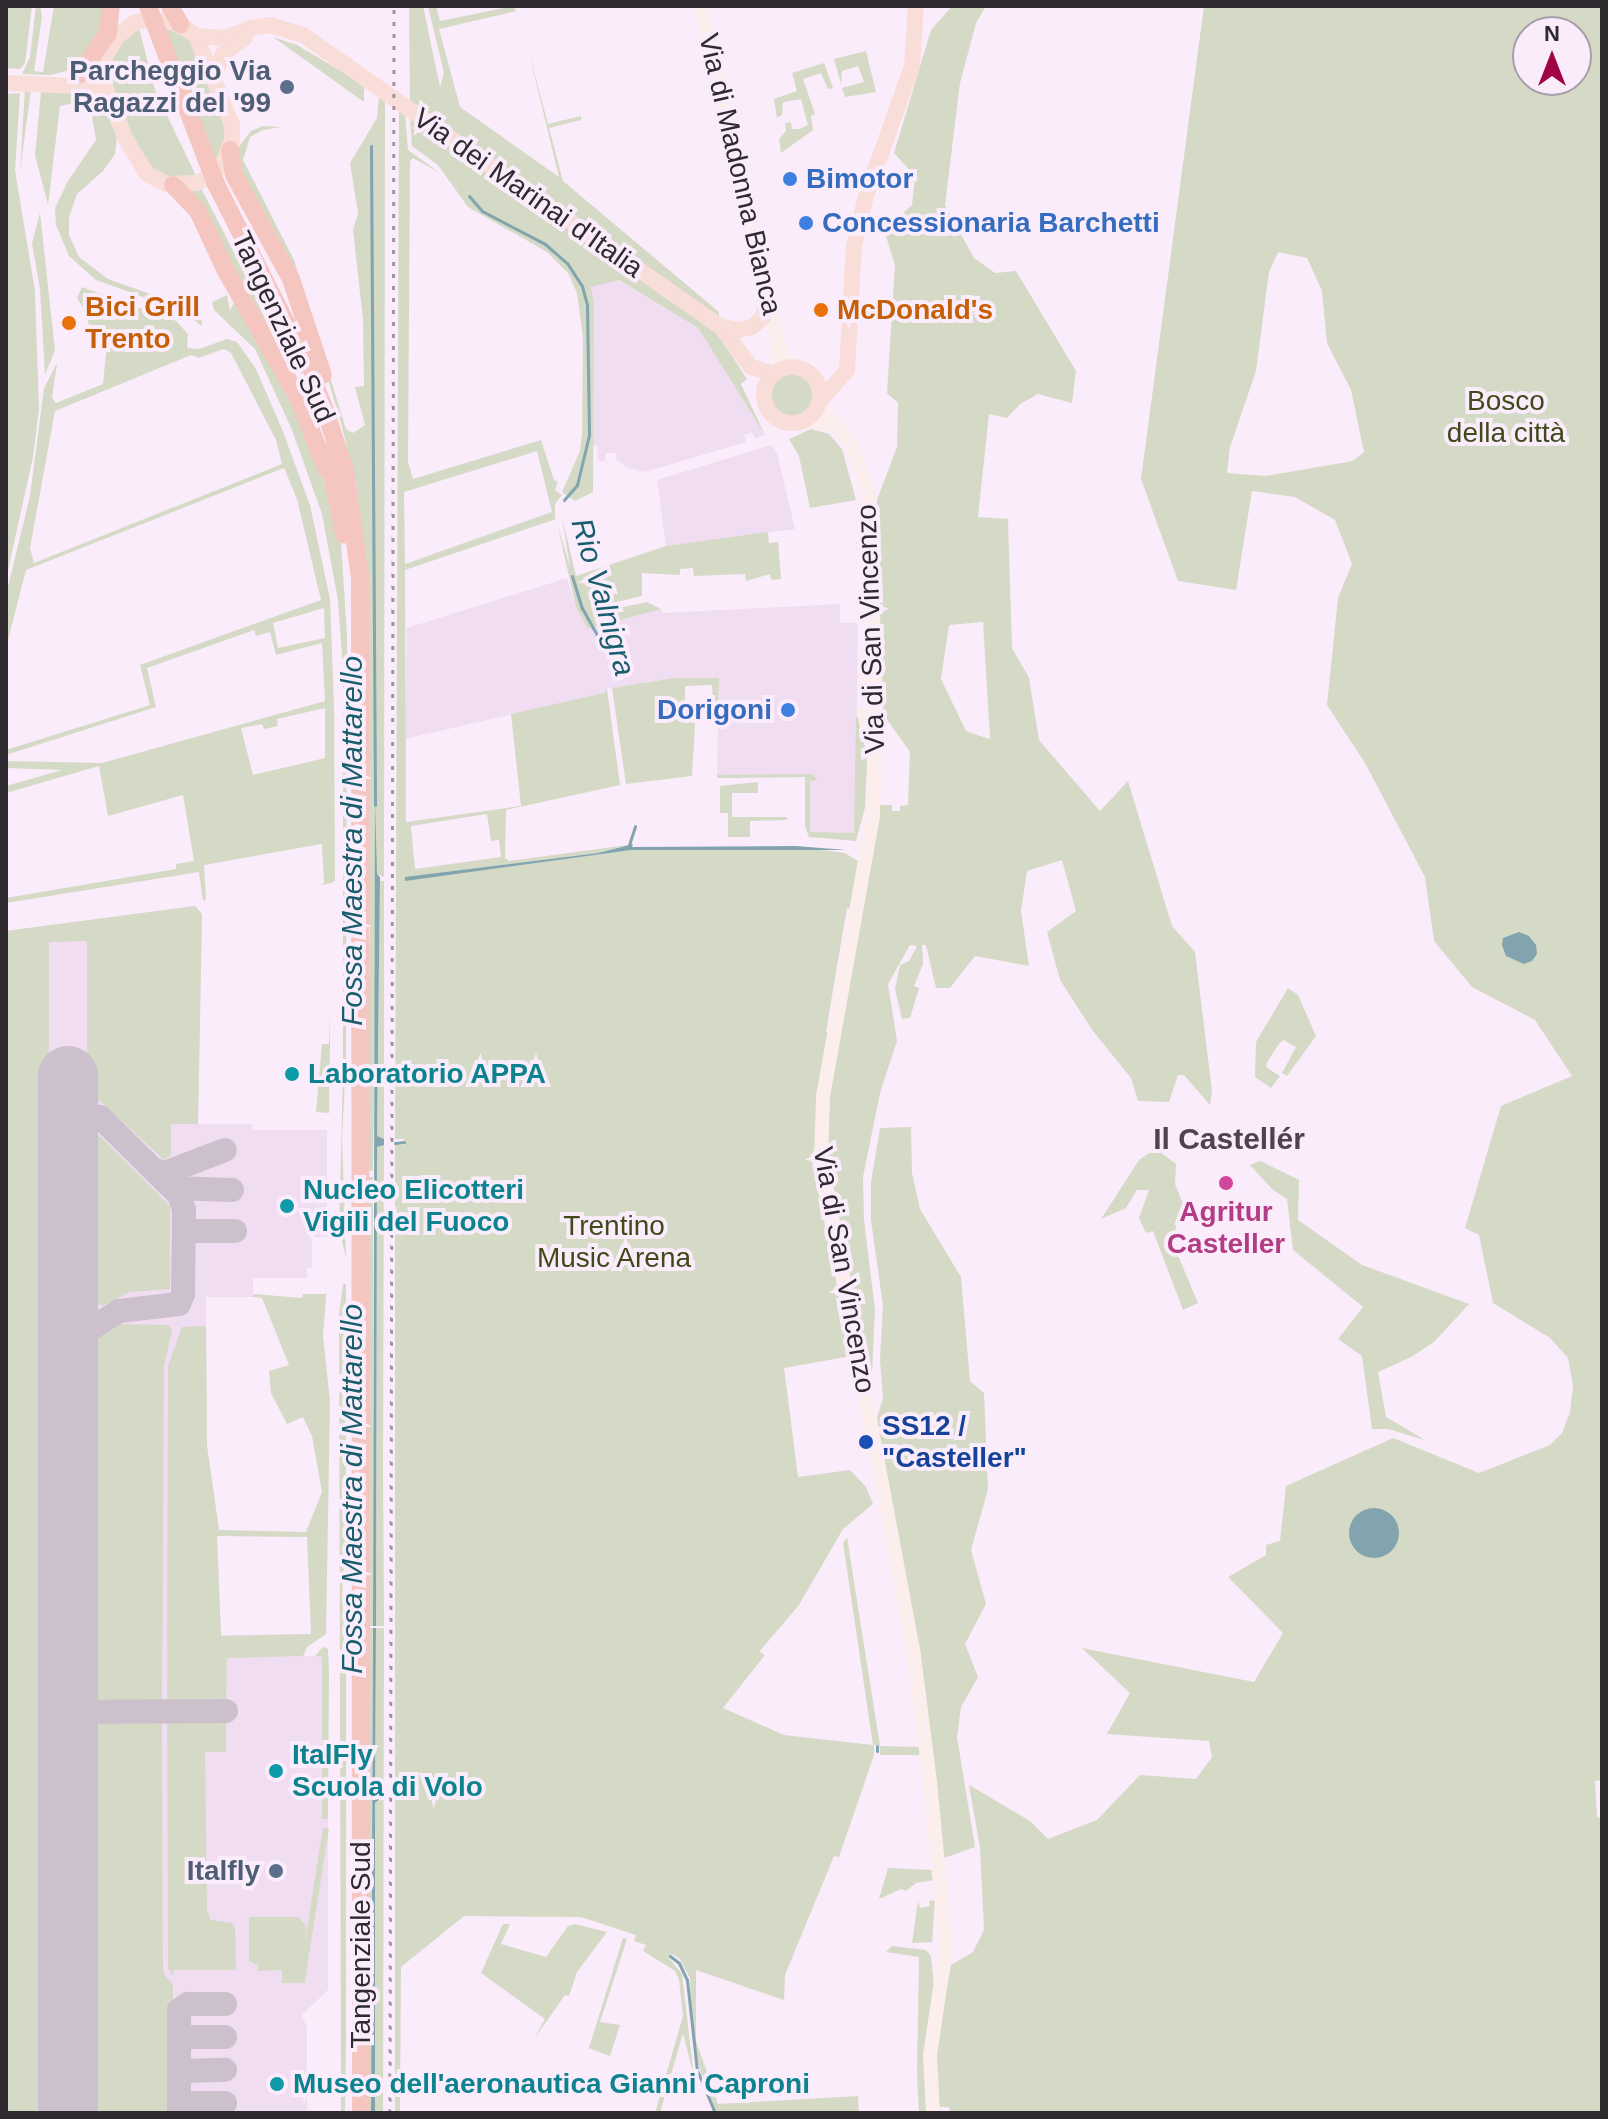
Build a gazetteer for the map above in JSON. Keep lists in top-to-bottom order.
{
  "streets": {
    "highway": ["Tangenziale Sud"],
    "main road": ["Via di Madonna Bianca", "Via dei Marinai d'Italia", "Via di San Vincenzo"]
  },
  "crossings": [
    ["Via di Madonna Bianca", "Via dei Marinai d'Italia"],
    ["Via di Madonna Bianca", "Via di San Vincenzo"],
    ["Via dei Marinai d'Italia", "Via di San Vincenzo"]
  ],
  "districts": ["Il Castellér"],
  "water": ["Rio Valnigra", "Fossa Maestra di Mattarello"],
  "parks": ["Bosco della città", "Trentino Music Arena"],
  "places": [
    "Parcheggio Via Ragazzi del '99",
    "Bimotor",
    "Concessionaria Barchetti",
    "McDonald's",
    "Bici Grill Trento",
    "Dorigoni",
    "Laboratorio APPA",
    "Agritur Casteller",
    "Nucleo Elicotteri Vigili del Fuoco",
    "SS12 / \"Casteller\"",
    "ItalFly Scuola di Volo",
    "Italfly",
    "Museo dell'aeronautica Gianni Caproni"
  ],
  "north": "top"
}
